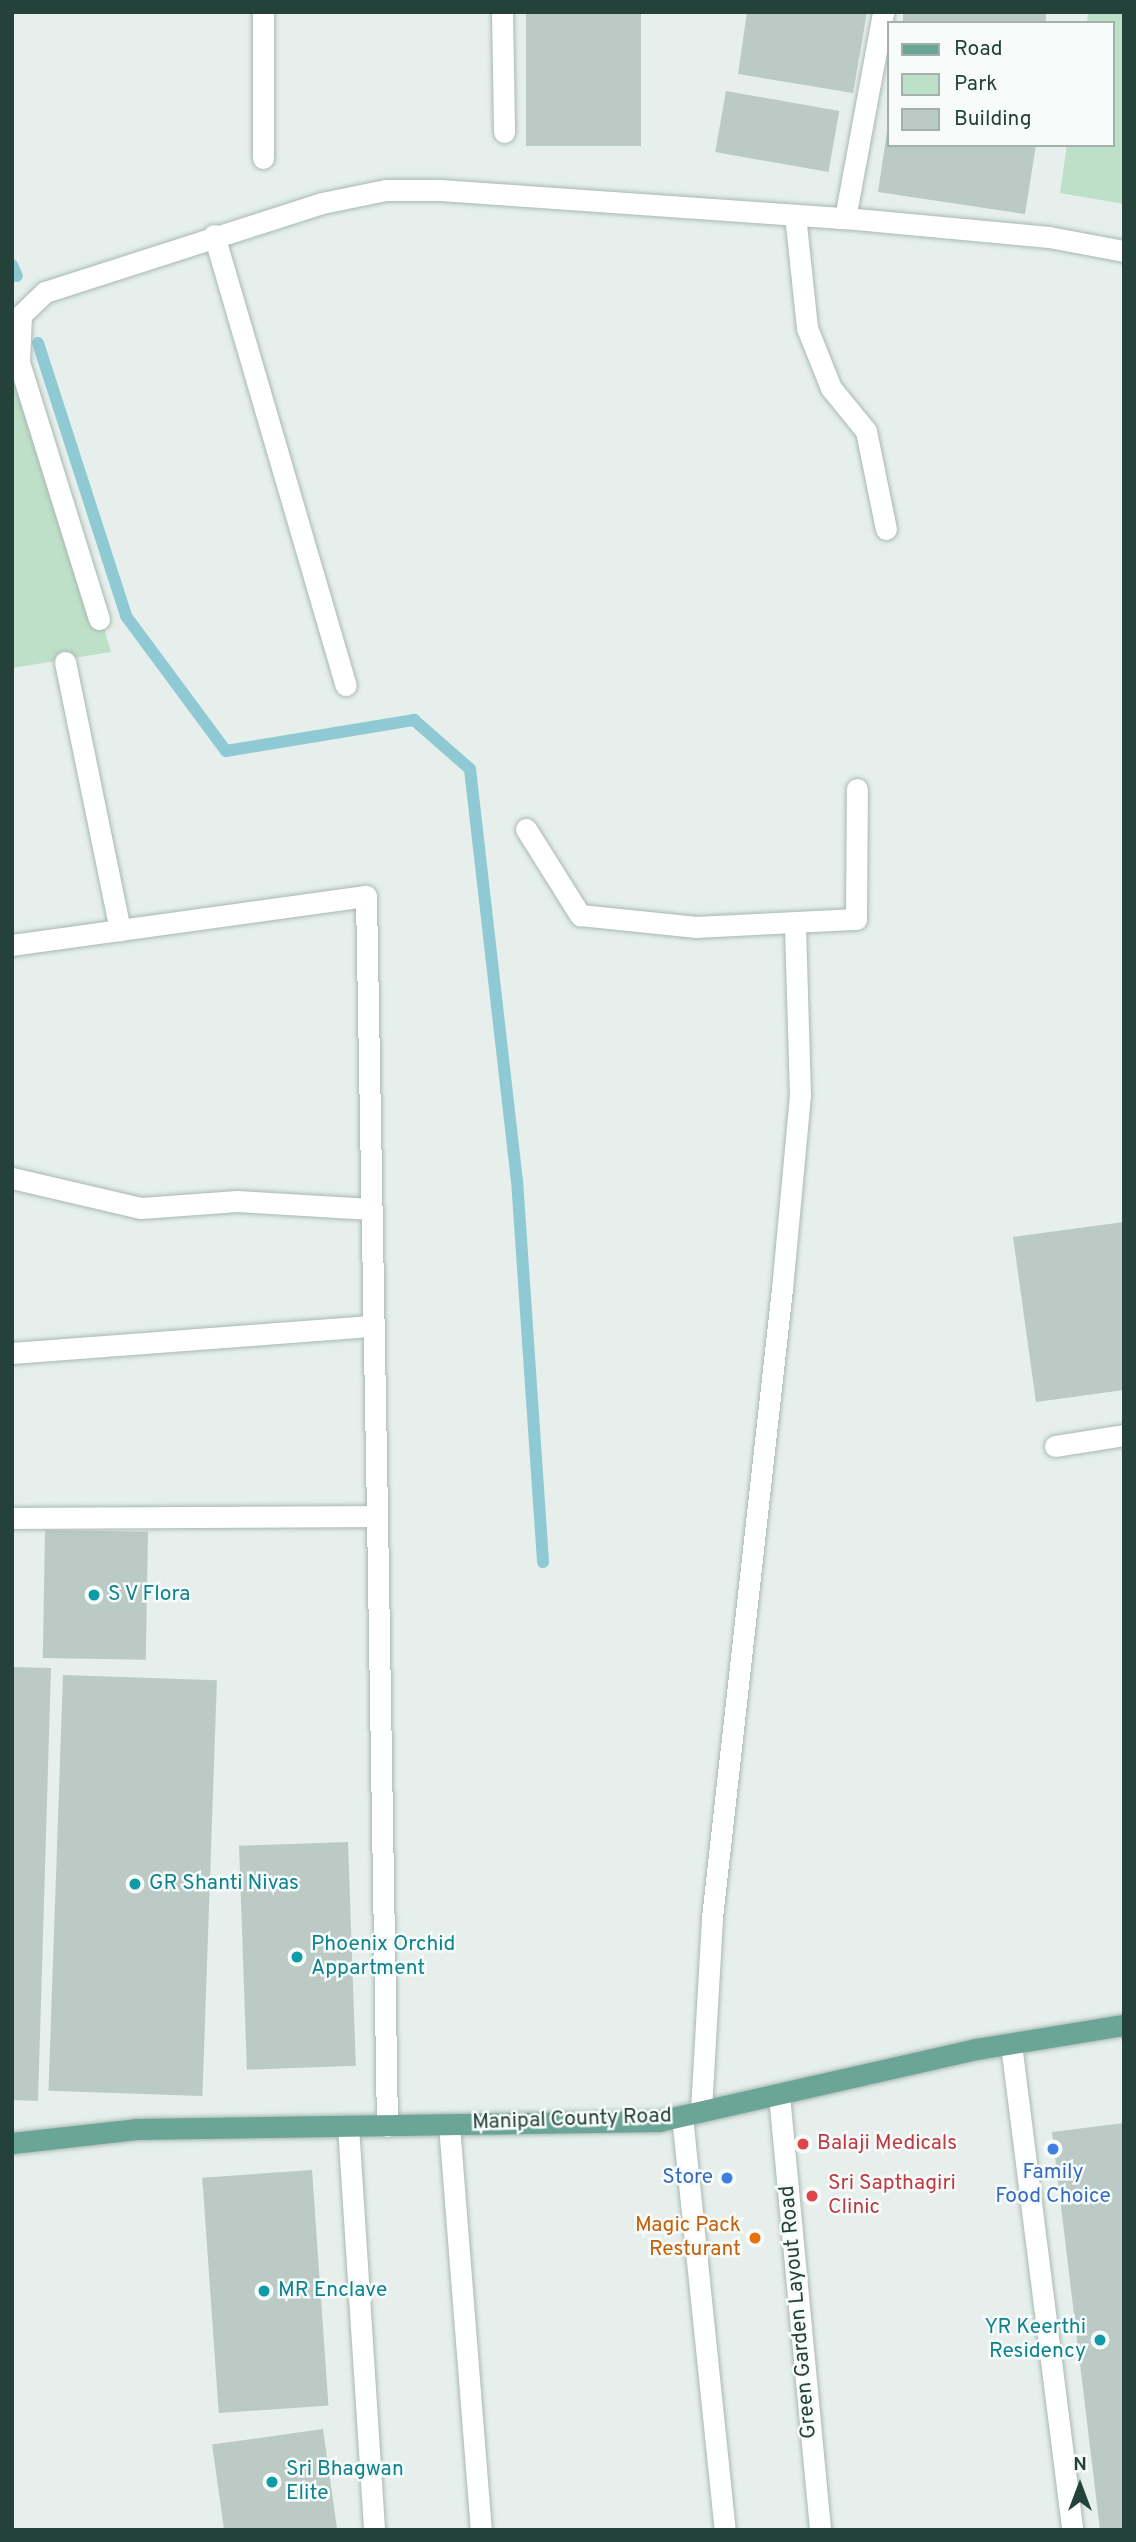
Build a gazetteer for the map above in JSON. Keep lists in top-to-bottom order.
{
  "streets": {
    "main road": ["Manipal County Road"],
    "street": ["Green Garden Layout Road"]
  },
  "crossings": [
    ["Manipal County Road", "Green Garden Layout Road"]
  ],
  "places": [
    "S V Flora",
    "GR Shanti Nivas",
    "Phoenix Orchid Appartment",
    "Balaji Medicals",
    "Family Food Choice",
    "Store",
    "Sri Sapthagiri Clinic",
    "Magic Pack Resturant",
    "MR Enclave",
    "YR Keerthi Residency",
    "Sri Bhagwan Elite"
  ],
  "legend": ["Road", "Park", "Building"],
  "north": "top"
}
